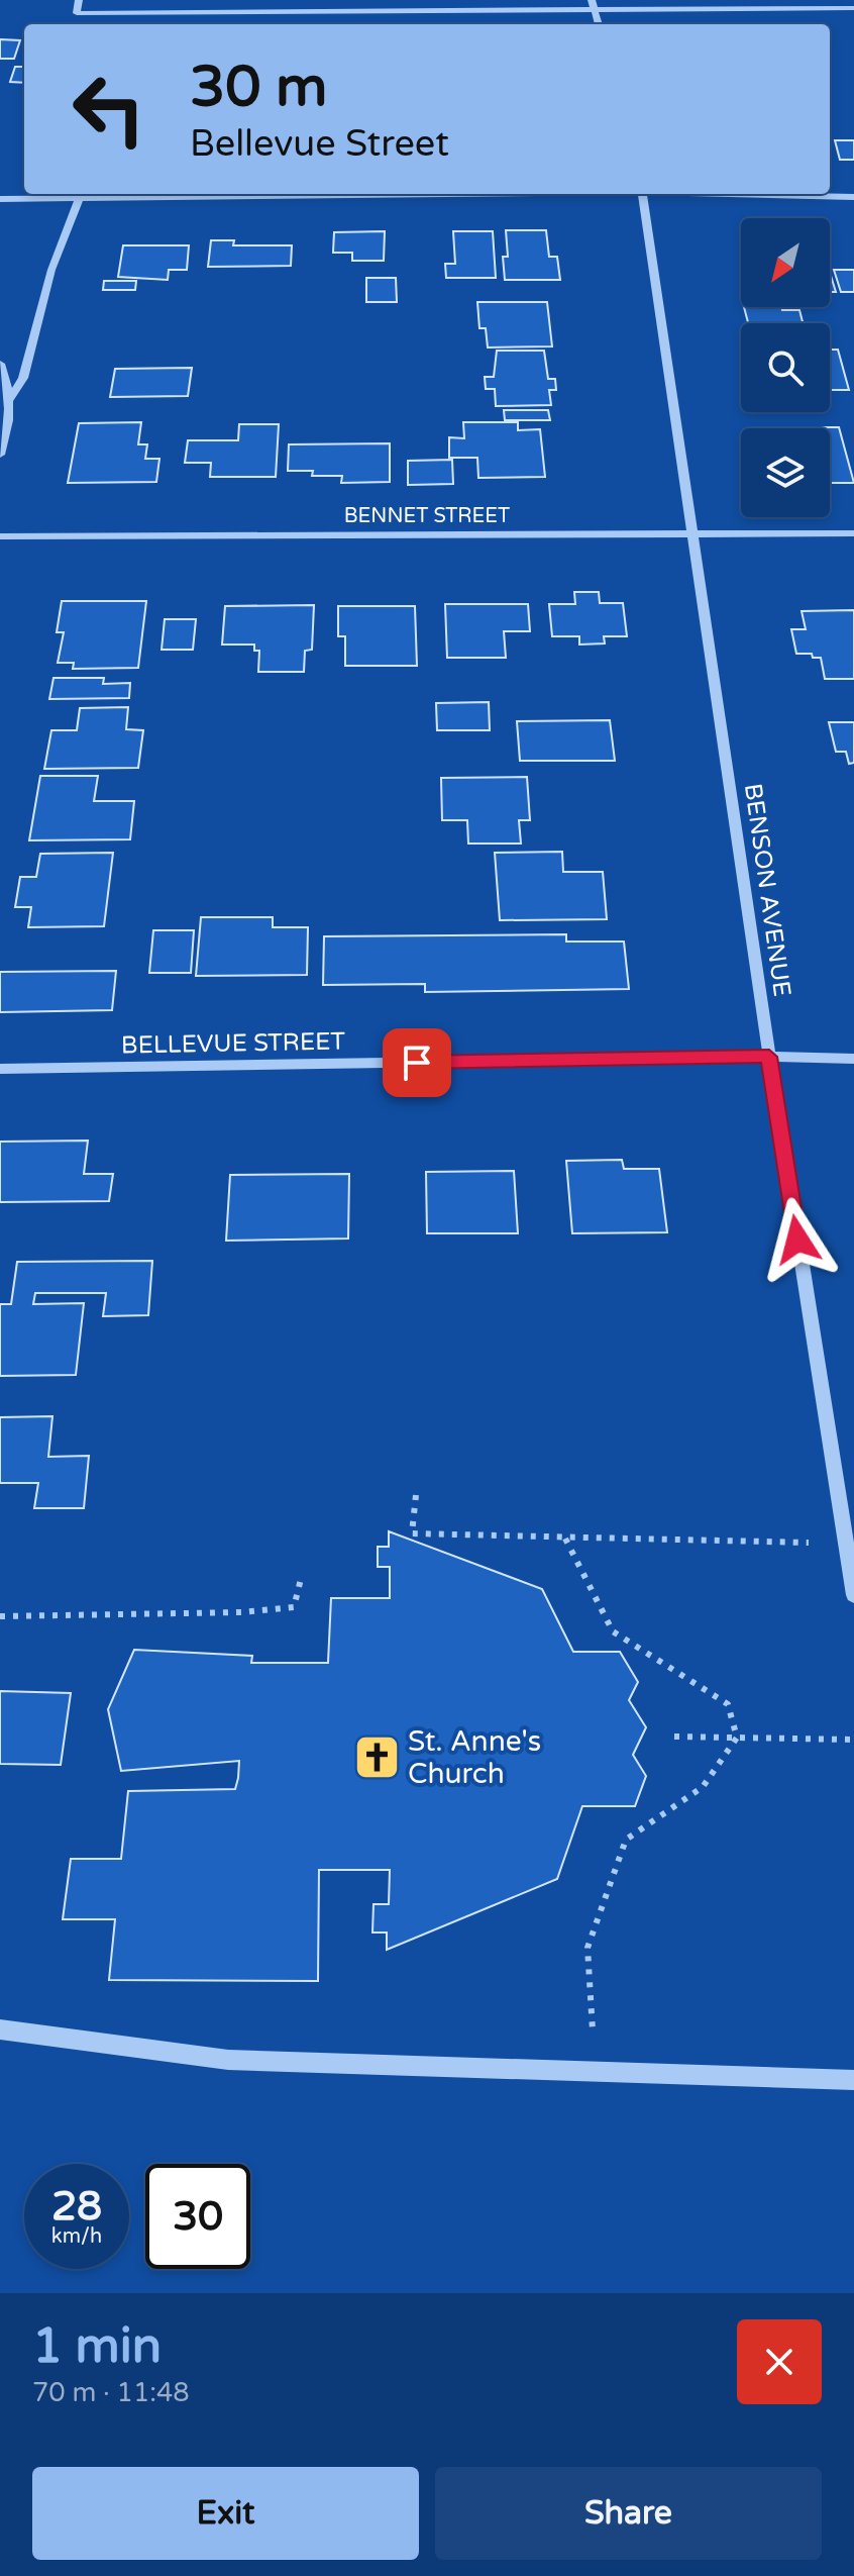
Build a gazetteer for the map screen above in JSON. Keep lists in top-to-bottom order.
{
  "streets": {
    "street": ["BENNET STREET", "BENSON AVENUE", "BELLEVUE STREET"]
  },
  "crossings": [
    ["BENNET STREET", "BENSON AVENUE"],
    ["BENSON AVENUE", "BELLEVUE STREET"]
  ],
  "places": {
    "church": ["St. Anne's Church"]
  },
  "north": "bottom left",
  "page": {
    "turn": ["30 m", "Bellevue Street"],
    "speed": "28 km/h",
    "limit": "30",
    "heading": ["1 min", "70 m · 11:48"],
    "buttons": ["Exit", "Share"]
  }
}
